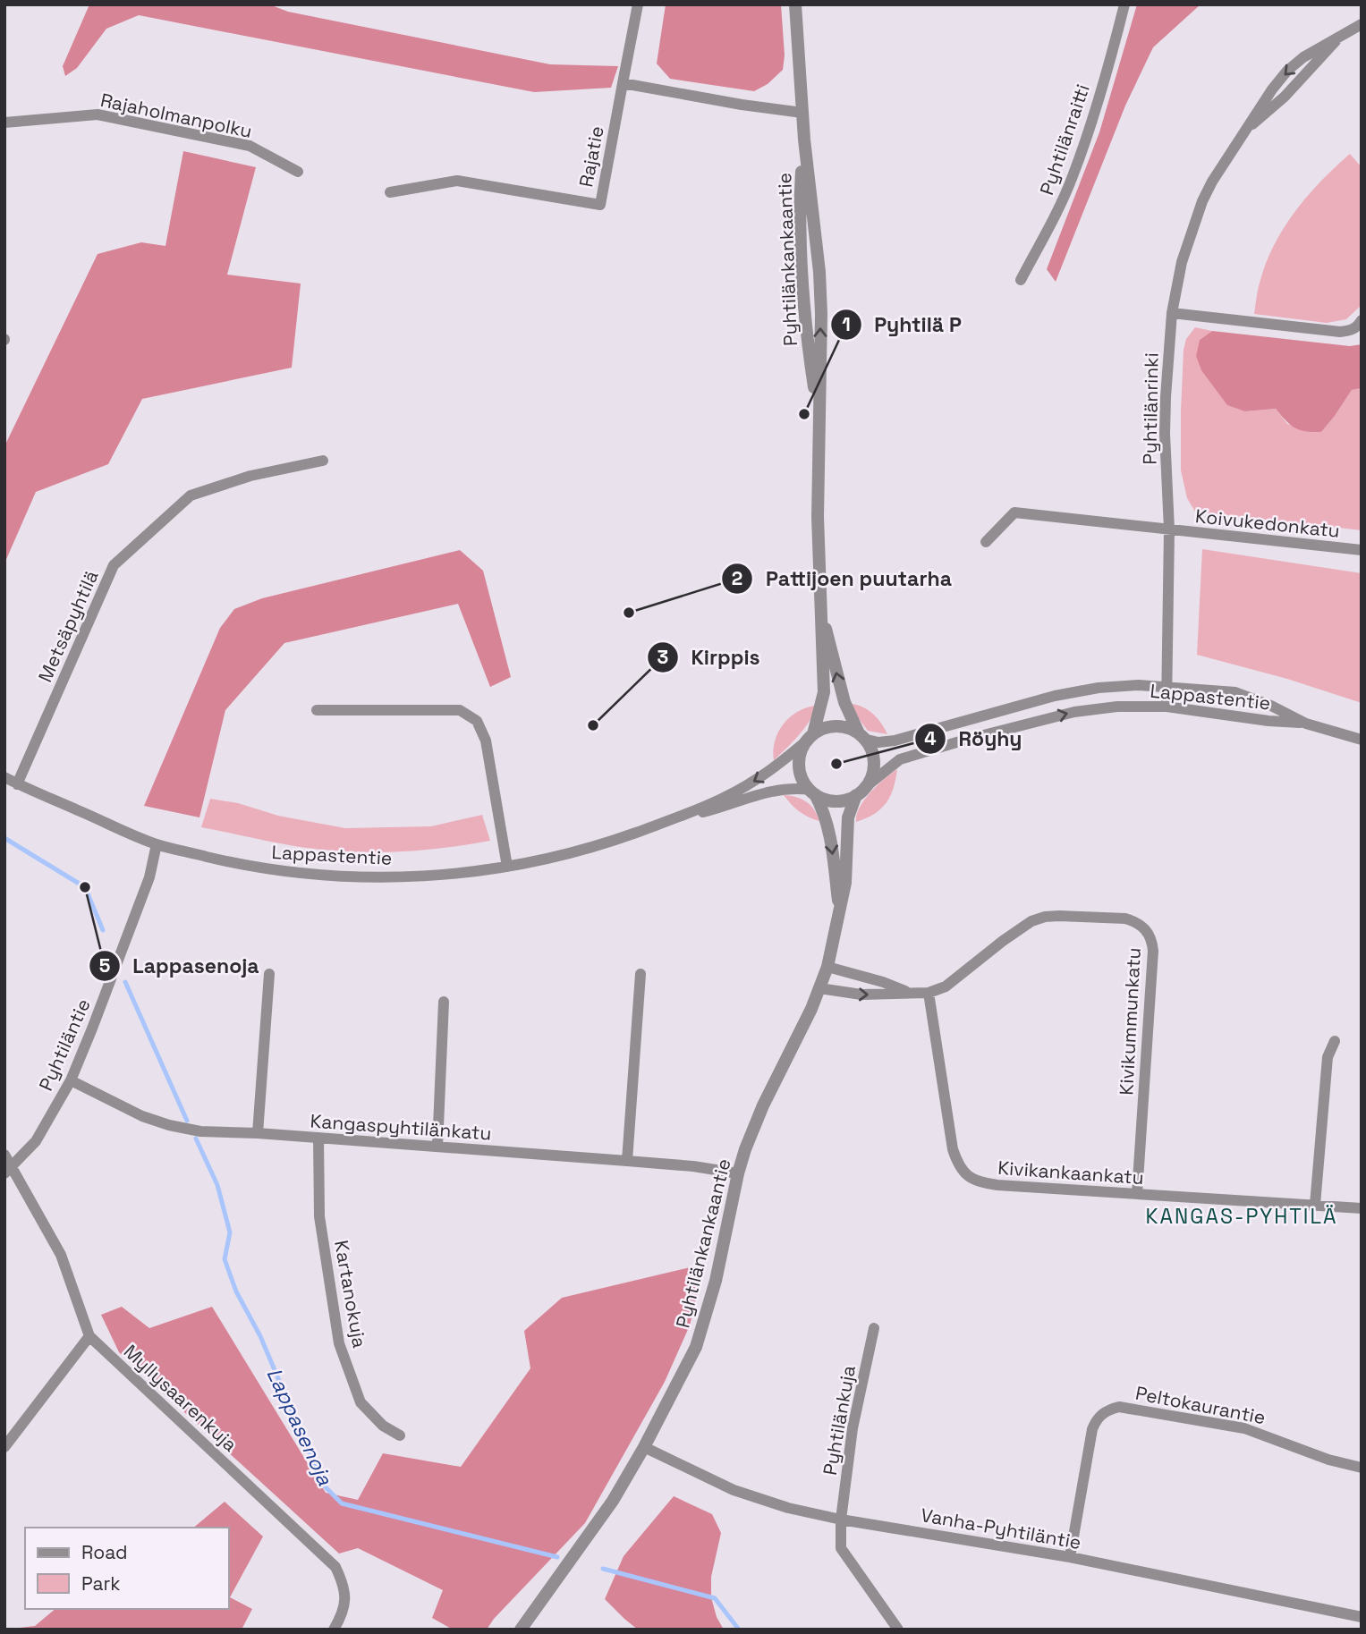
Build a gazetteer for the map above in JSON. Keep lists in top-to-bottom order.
{
  "streets": {
    "street": [
      "Rajaholmanpolku",
      "Pyhtilänraitti",
      "Rajatie",
      "Pyhtilänkankaantie",
      "Pyhtilänrinki",
      "Koivukedonkatu",
      "Metsäpyhtilä",
      "Lappastentie",
      "Kivikummunkatu",
      "Pyhtiläntie",
      "Kangaspyhtilänkatu",
      "Kivikankaankatu",
      "Kartanokuja",
      "Myllysaarenkuja",
      "Peltokaurantie",
      "Pyhtilänkuja",
      "Vanha-Pyhtiläntie"
    ]
  },
  "crossings": [
    ["Pyhtilänkankaantie", "Lappastentie"],
    ["Pyhtilänkankaantie", "Kangaspyhtilänkatu"],
    ["Pyhtilänkankaantie", "Vanha-Pyhtiläntie"],
    ["Pyhtilänrinki", "Koivukedonkatu"],
    ["Pyhtilänrinki", "Lappastentie"],
    ["Metsäpyhtilä", "Lappastentie"],
    ["Lappastentie", "Pyhtiläntie"],
    ["Kivikummunkatu", "Kivikankaankatu"],
    ["Pyhtiläntie", "Kangaspyhtilänkatu"],
    ["Pyhtiläntie", "Myllysaarenkuja"],
    ["Kangaspyhtilänkatu", "Kartanokuja"],
    ["Peltokaurantie", "Vanha-Pyhtiläntie"],
    ["Pyhtilänkuja", "Vanha-Pyhtiläntie"]
  ],
  "districts": ["KANGAS-PYHTILÄ"],
  "water": ["Lappasenoja"],
  "places": [
    "Pyhtilä P",
    "Pattijoen puutarha",
    "Kirppis",
    "Röyhy",
    "Lappasenoja"
  ],
  "legend": ["Road", "Park"]
}
